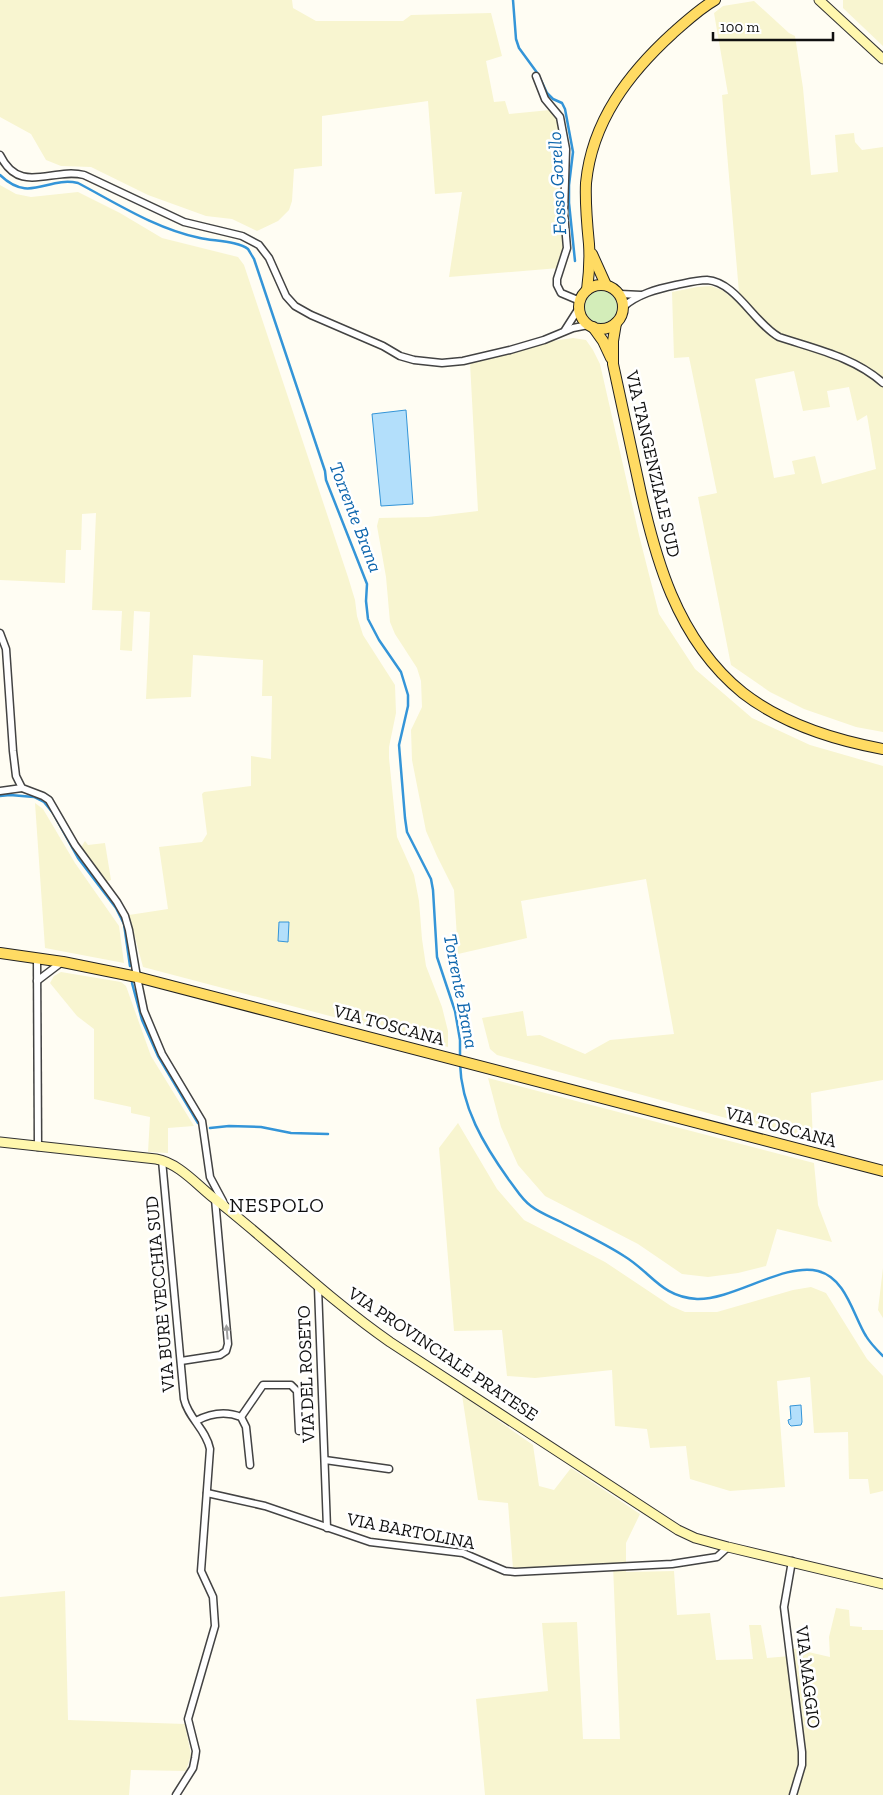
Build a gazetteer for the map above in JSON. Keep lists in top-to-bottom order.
{
  "streets": {
    "main road": ["VIA TANGENZIALE SUD", "VIA TOSCANA"],
    "street": [
      "VIA BURE VECCHIA SUD",
      "VIA PROVINCIALE PRATESE",
      "VIA DEL ROSETO",
      "VIA BARTOLINA",
      "VIA MAGGIO"
    ]
  },
  "crossings": [
    ["VIA BURE VECCHIA SUD", "VIA PROVINCIALE PRATESE"],
    ["VIA BURE VECCHIA SUD", "VIA BARTOLINA"],
    ["VIA PROVINCIALE PRATESE", "VIA DEL ROSETO"],
    ["VIA PROVINCIALE PRATESE", "VIA BARTOLINA"],
    ["VIA PROVINCIALE PRATESE", "VIA MAGGIO"],
    ["VIA DEL ROSETO", "VIA BARTOLINA"]
  ],
  "districts": ["NESPOLO"],
  "water": ["Fosso Gorello", "Torrente Brana"],
  "scale_bar": "100 m"
}
